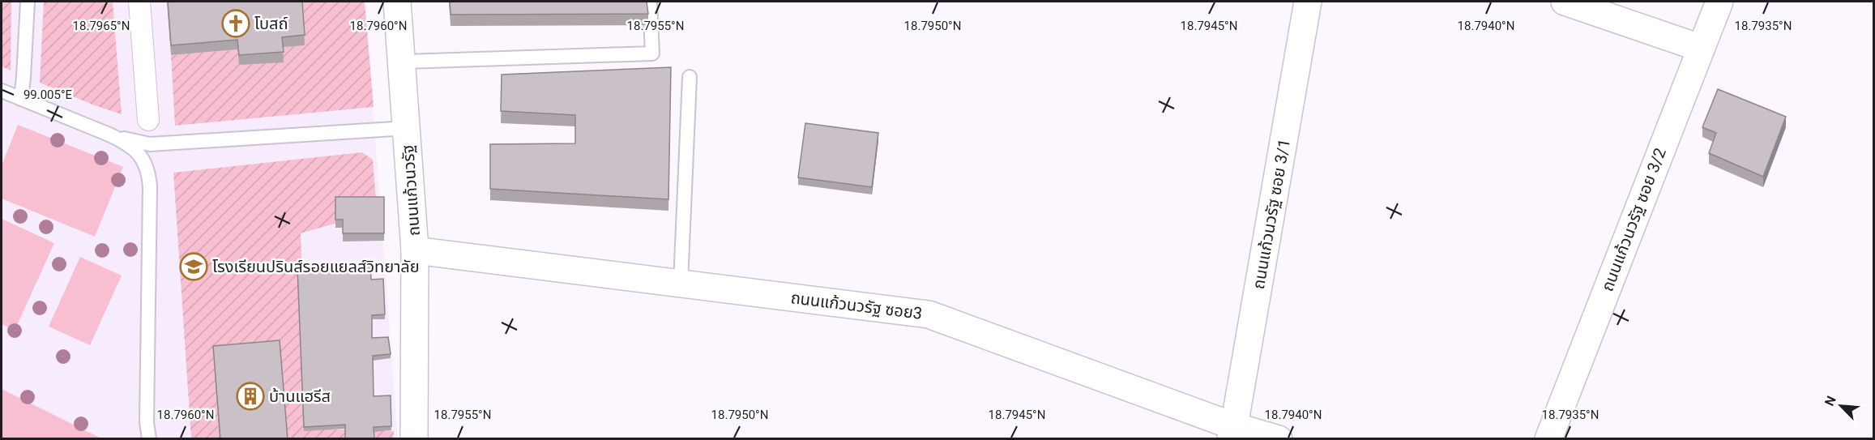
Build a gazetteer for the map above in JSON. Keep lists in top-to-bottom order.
{
  "streets": {
    "street": [
      "ถนนแก้วนวรัฐ",
      "ถนนแก้วนวรัฐ ซอย 3/1",
      "ถนนแก้วนวรัฐ ซอย 3/2",
      "ถนนแก้วนวรัฐ ซอย3"
    ]
  },
  "crossings": [
    ["ถนนแก้วนวรัฐ", "ถนนแก้วนวรัฐ ซอย3"],
    ["ถนนแก้วนวรัฐ ซอย 3/1", "ถนนแก้วนวรัฐ ซอย3"]
  ],
  "places": {
    "church": ["โบสถ์"],
    "school or university": ["โรงเรียนปรินส์รอยแยลส์วิทยาลัย"],
    "building": ["บ้านแฮรีส"]
  },
  "north": "top left",
  "coordinates": [
    "18.7965°N",
    "18.7960°N",
    "18.7955°N",
    "18.7950°N",
    "18.7945°N",
    "18.7940°N",
    "18.7935°N",
    "99.005°E"
  ]
}
